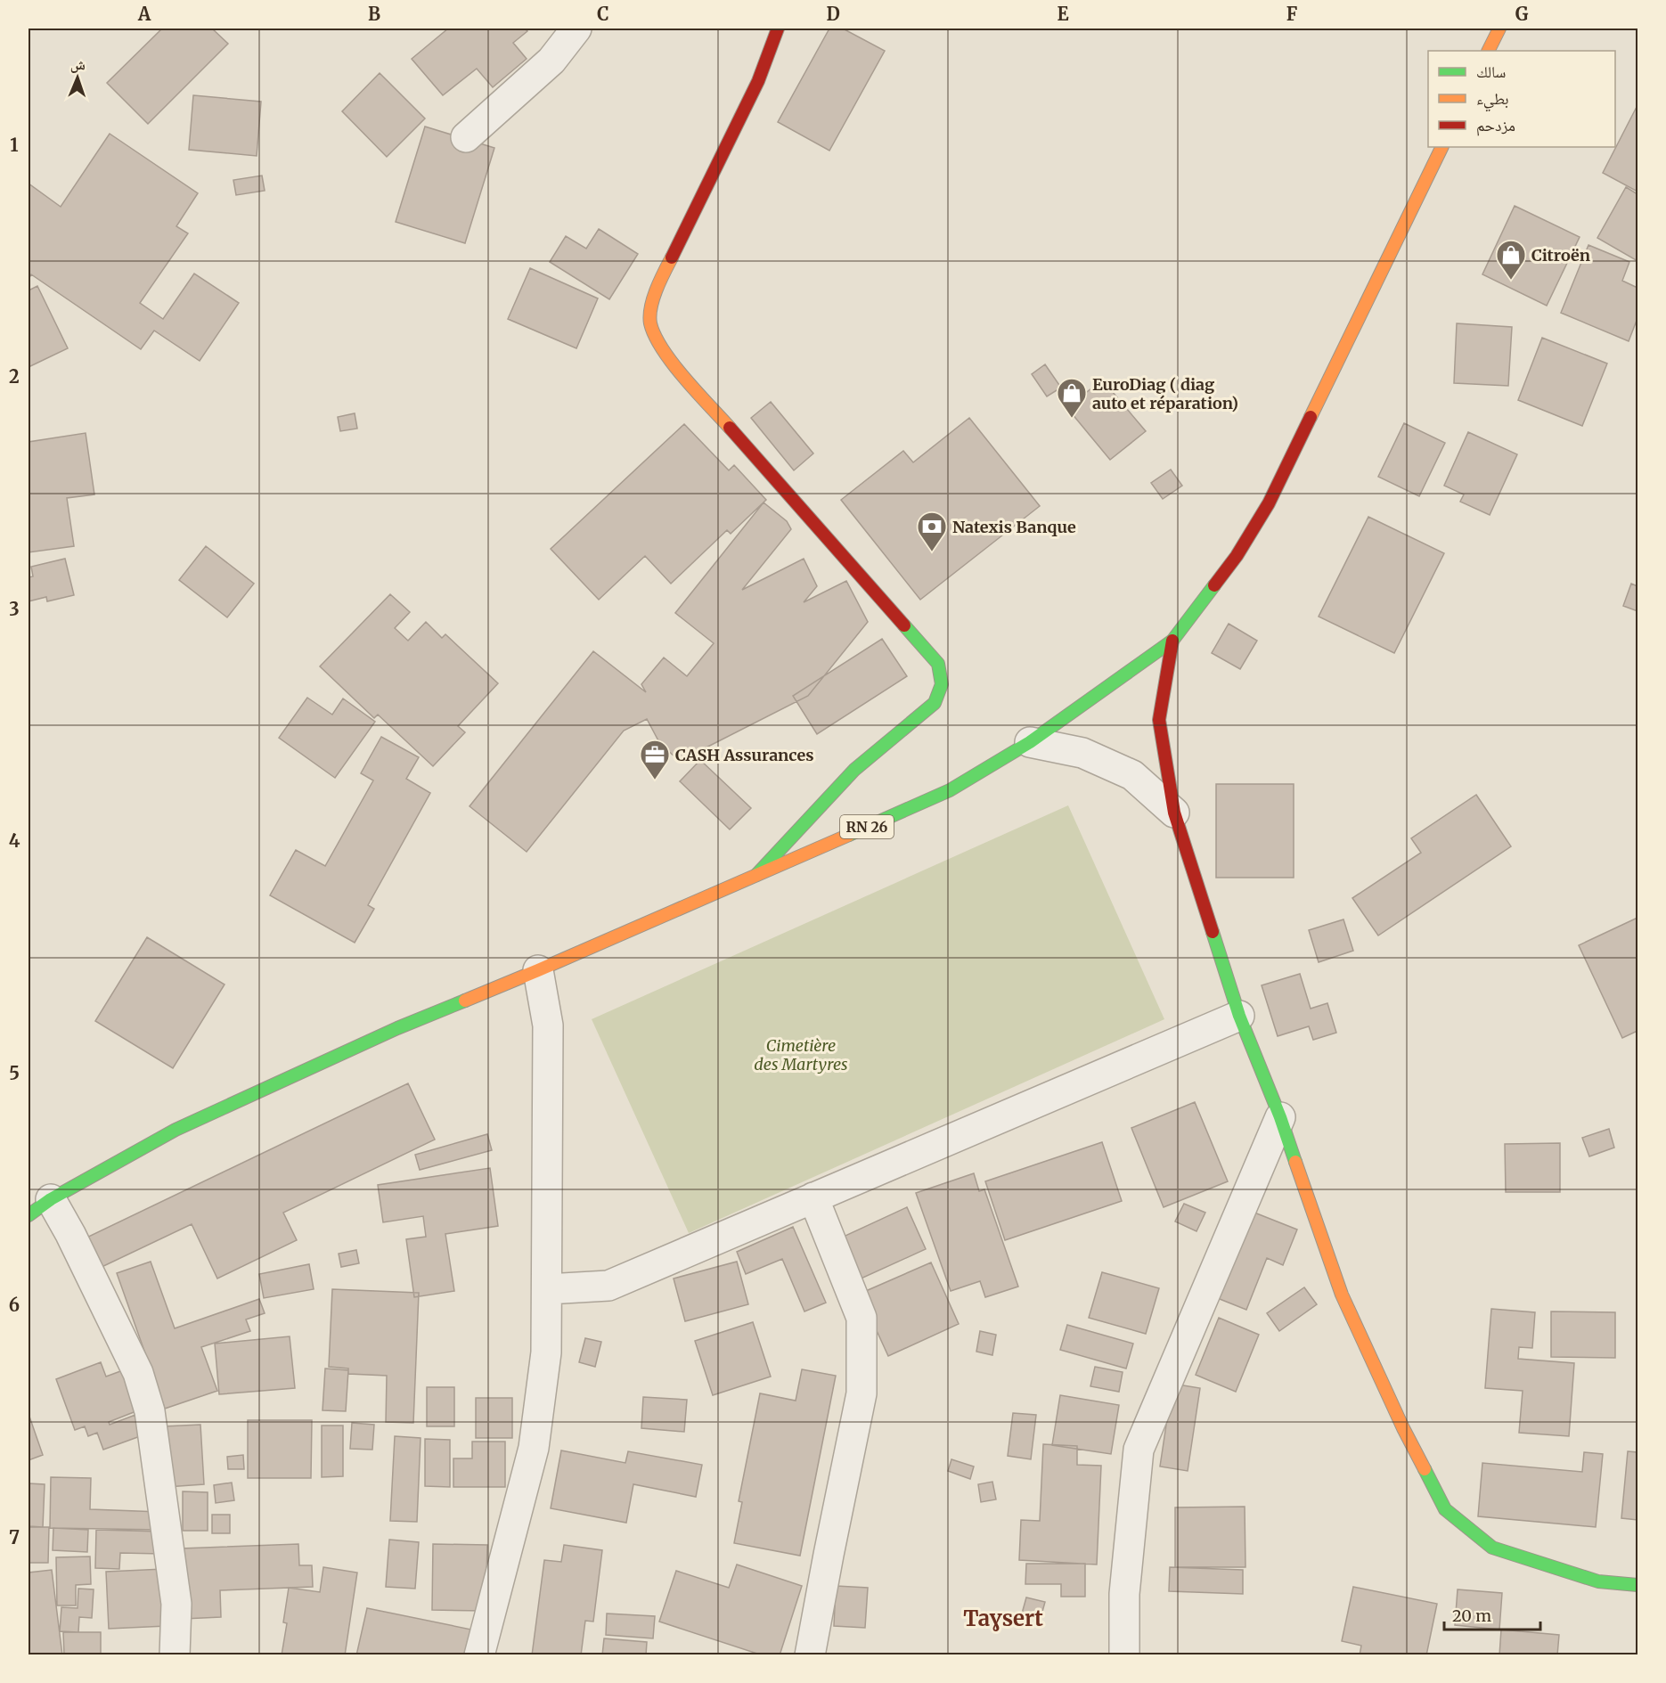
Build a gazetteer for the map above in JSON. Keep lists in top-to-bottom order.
{
  "streets": {
    "street": ["RN 26"]
  },
  "districts": ["Taɣsert"],
  "parks": ["Cimetière des Martyres"],
  "places": {
    "shop": ["Citroën", "EuroDiag ( diag auto et réparation)"],
    "bank": ["Natexis Banque"],
    "office": ["CASH Assurances"]
  },
  "legend": ["سالك", "بطيء", "مزدحم"],
  "scale_bar": "20 m",
  "north": "top",
  "grid": {
    "columns": [
      "A",
      "B",
      "C",
      "D",
      "E",
      "F",
      "G"
    ],
    "rows": [
      "1",
      "2",
      "3",
      "4",
      "5",
      "6",
      "7"
    ]
  }
}
